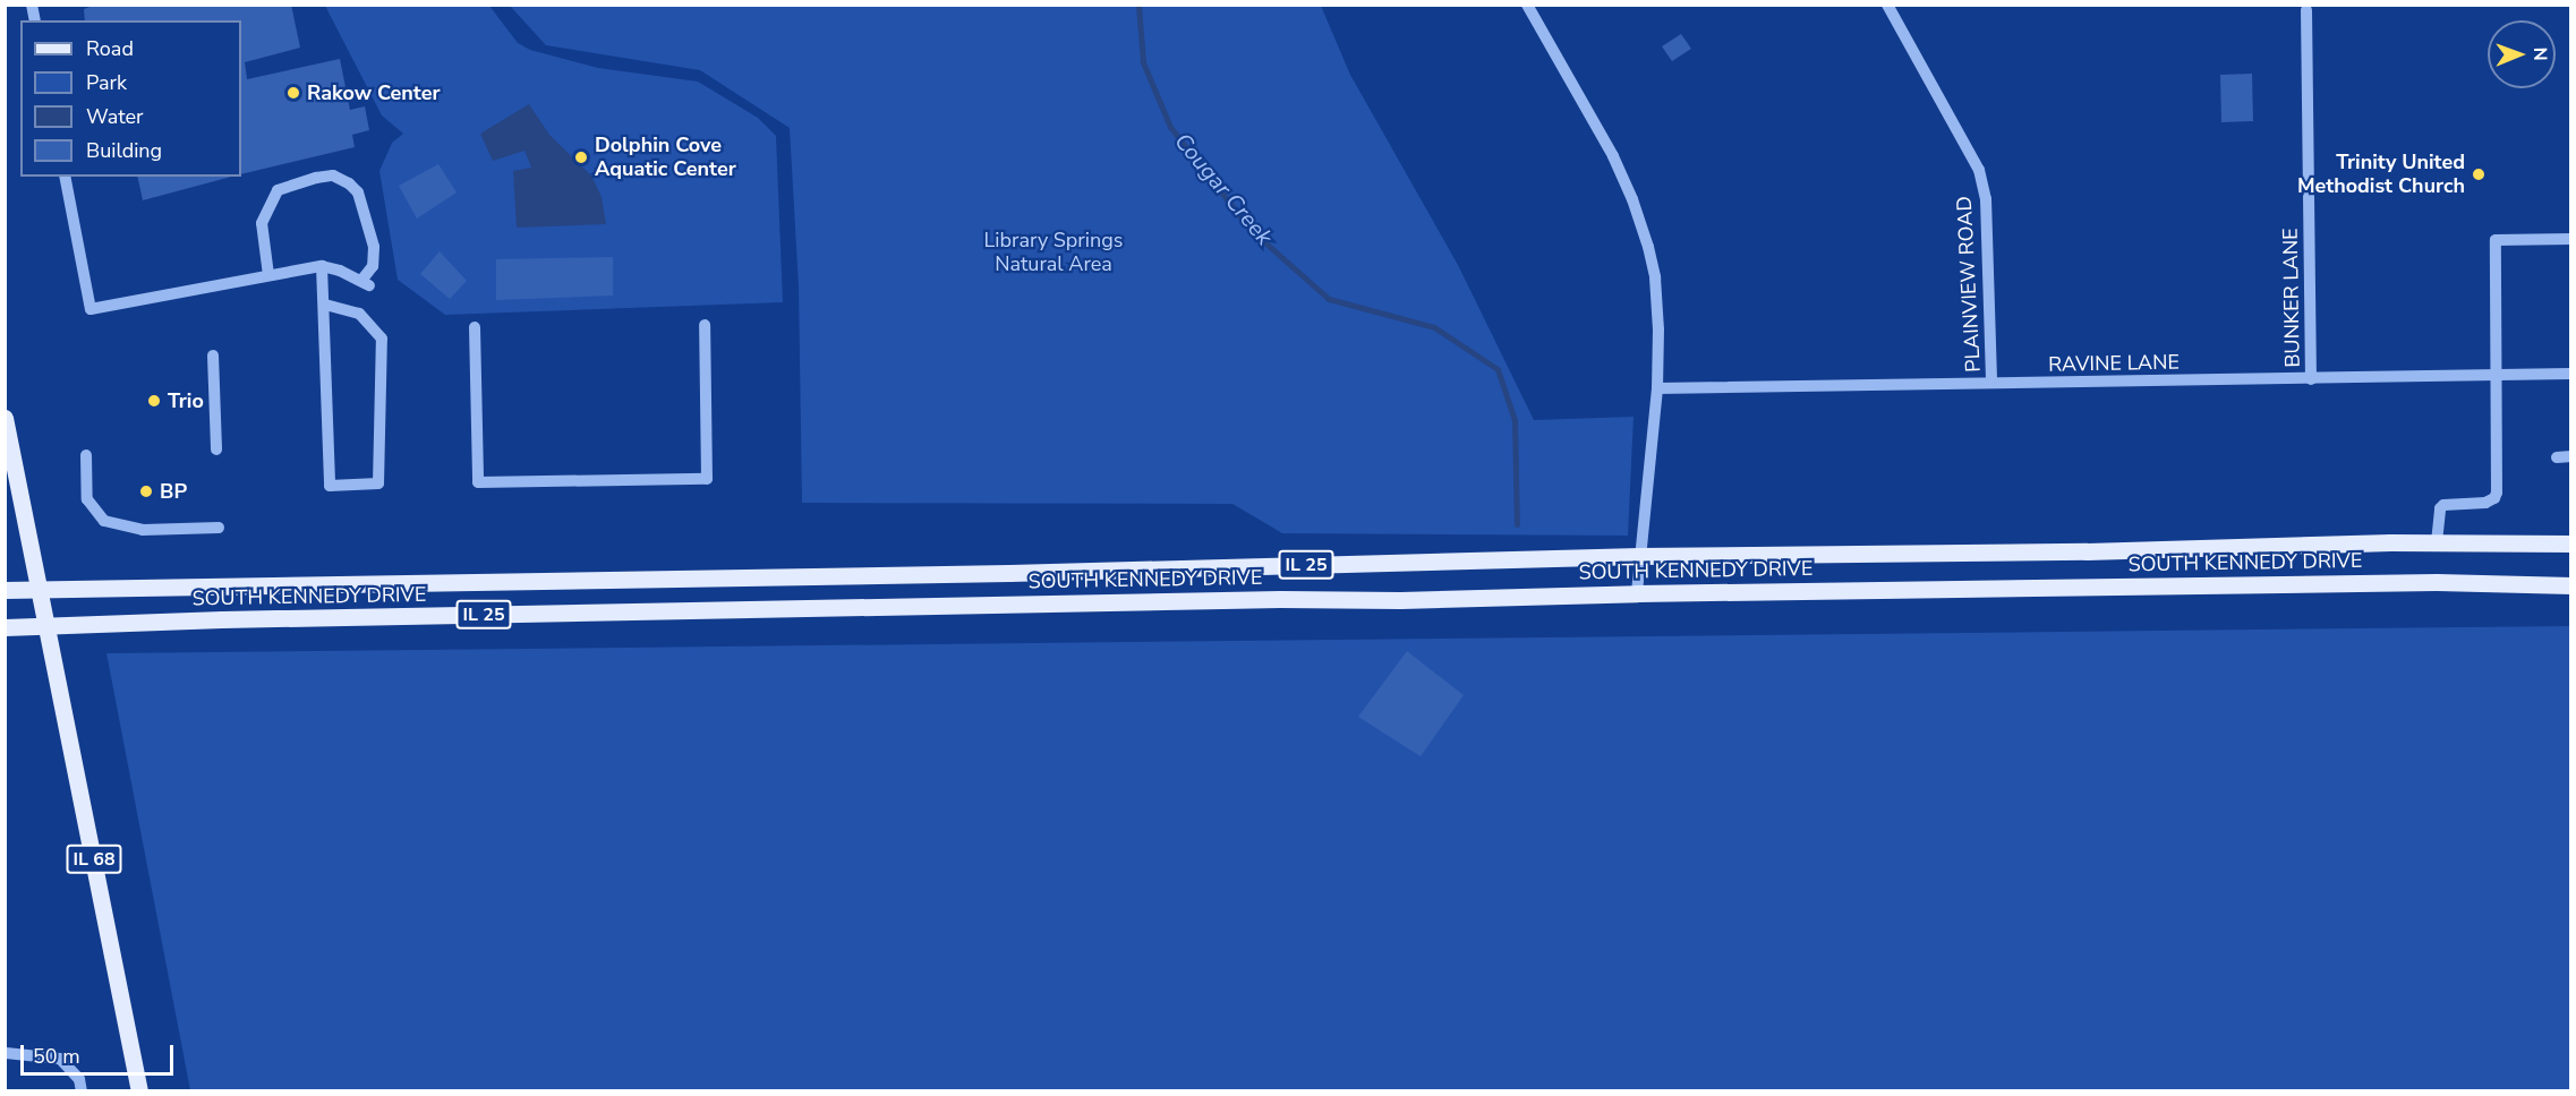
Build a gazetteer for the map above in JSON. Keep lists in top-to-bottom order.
{
  "streets": {
    "main road": ["SOUTH KENNEDY DRIVE", "IL 25", "IL 68"],
    "street": ["PLAINVIEW ROAD", "BUNKER LANE", "RAVINE LANE"]
  },
  "crossings": [
    ["PLAINVIEW ROAD", "RAVINE LANE"],
    ["BUNKER LANE", "RAVINE LANE"],
    ["SOUTH KENNEDY DRIVE", "IL 68"]
  ],
  "water": ["Cougar Creek"],
  "parks": ["Library Springs Natural Area"],
  "places": [
    "Rakow Center",
    "Dolphin Cove Aquatic Center",
    "Trinity United Methodist Church",
    "Trio",
    "BP"
  ],
  "legend": [
    "Road",
    "Park",
    "Water",
    "Building"
  ],
  "scale_bar": "50 m",
  "north": "right"
}
